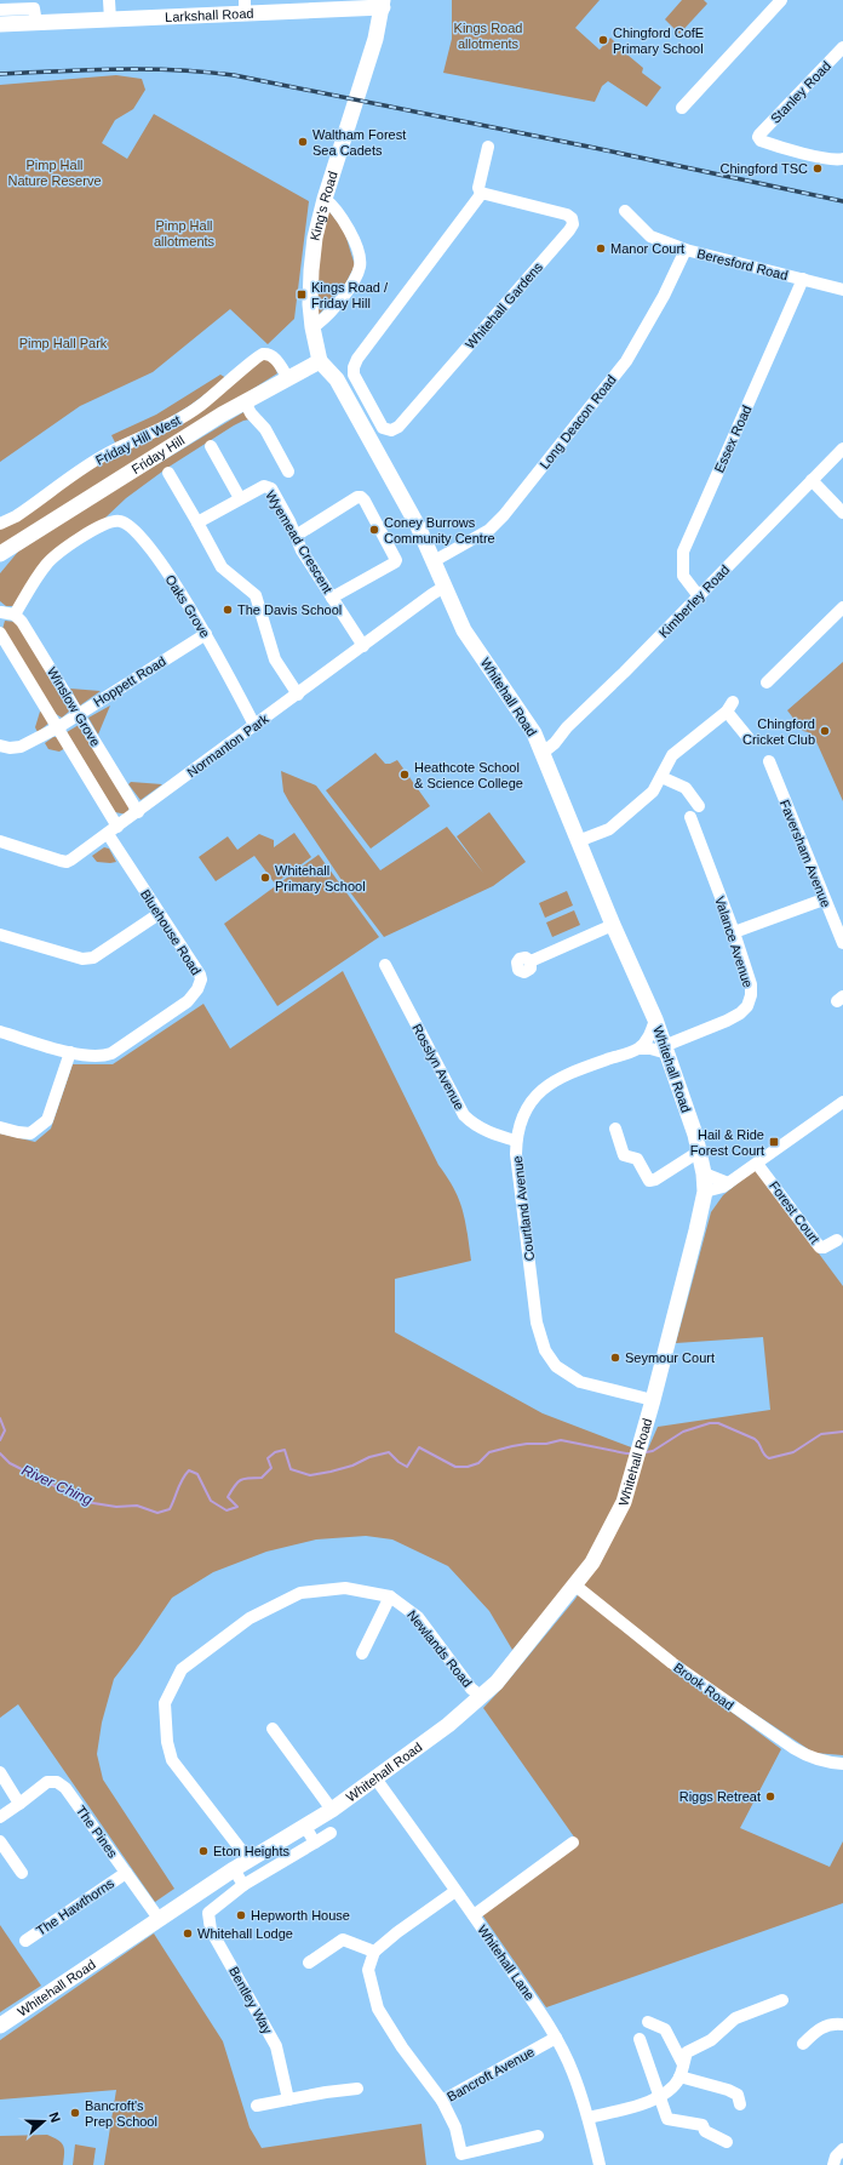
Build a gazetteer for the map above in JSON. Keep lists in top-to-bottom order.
{
  "streets": {
    "main road": [
      "Larkshall Road",
      "King's Road",
      "Friday Hill",
      "Whitehall Road"
    ],
    "street": [
      "Stanley Road",
      "Beresford Road",
      "Whitehall Gardens",
      "Long Deacon Road",
      "Essex Road",
      "Friday Hill West",
      "Wyemead Crescent",
      "Kimberley Road",
      "Oaks Grove",
      "Hoppett Road",
      "Winslow Grove",
      "Normanton Park",
      "Faversham Avenue",
      "Bluehouse Road",
      "Valance Avenue",
      "Rosslyn Avenue",
      "Courtland Avenue",
      "Forest Court",
      "Newlands Road",
      "Brook Road",
      "The Pines",
      "The Hawthorns",
      "Whitehall Lane",
      "Bentley Way",
      "Bancroft Avenue"
    ]
  },
  "crossings": [
    ["Larkshall Road", "King's Road"],
    ["King's Road", "Friday Hill"],
    ["King's Road", "Whitehall Road"],
    ["Beresford Road", "Long Deacon Road"],
    ["Beresford Road", "Essex Road"],
    ["Long Deacon Road", "Whitehall Road"],
    ["Essex Road", "Kimberley Road"],
    ["Friday Hill West", "Friday Hill"],
    ["Friday Hill", "Whitehall Road"],
    ["Wyemead Crescent", "Normanton Park"],
    ["Kimberley Road", "Whitehall Road"],
    ["Oaks Grove", "Hoppett Road"],
    ["Oaks Grove", "Winslow Grove"],
    ["Oaks Grove", "Normanton Park"],
    ["Hoppett Road", "Winslow Grove"],
    ["Whitehall Road", "Normanton Park"],
    ["Whitehall Road", "Valance Avenue"],
    ["Whitehall Road", "Courtland Avenue"],
    ["Whitehall Road", "Newlands Road"],
    ["Whitehall Road", "Brook Road"],
    ["Whitehall Road", "The Pines"],
    ["Whitehall Road", "Whitehall Lane"],
    ["Winslow Grove", "Normanton Park"],
    ["Winslow Grove", "Bluehouse Road"],
    ["Normanton Park", "Bluehouse Road"],
    ["Rosslyn Avenue", "Courtland Avenue"],
    ["The Pines", "The Hawthorns"],
    ["Whitehall Lane", "Bancroft Avenue"]
  ],
  "water": ["River Ching"],
  "parks": [
    "Kings Road allotments",
    "Pimp Hall Nature Reserve",
    "Pimp Hall allotments",
    "Pimp Hall Park"
  ],
  "places": {
    "other": [
      "Chingford CofE Primary School",
      "Waltham Forest Sea Cadets",
      "Chingford TSC",
      "Manor Court",
      "Coney Burrows Community Centre",
      "The Davis School",
      "Chingford Cricket Club",
      "Heathcote School & Science College",
      "Whitehall Primary School",
      "Seymour Court",
      "Riggs Retreat",
      "Eton Heights",
      "Hepworth House",
      "Whitehall Lodge",
      "Bancroft's Prep School"
    ],
    "transit": ["Kings Road / Friday Hill", "Hail & Ride Forest Court"]
  },
  "north": "right"
}
